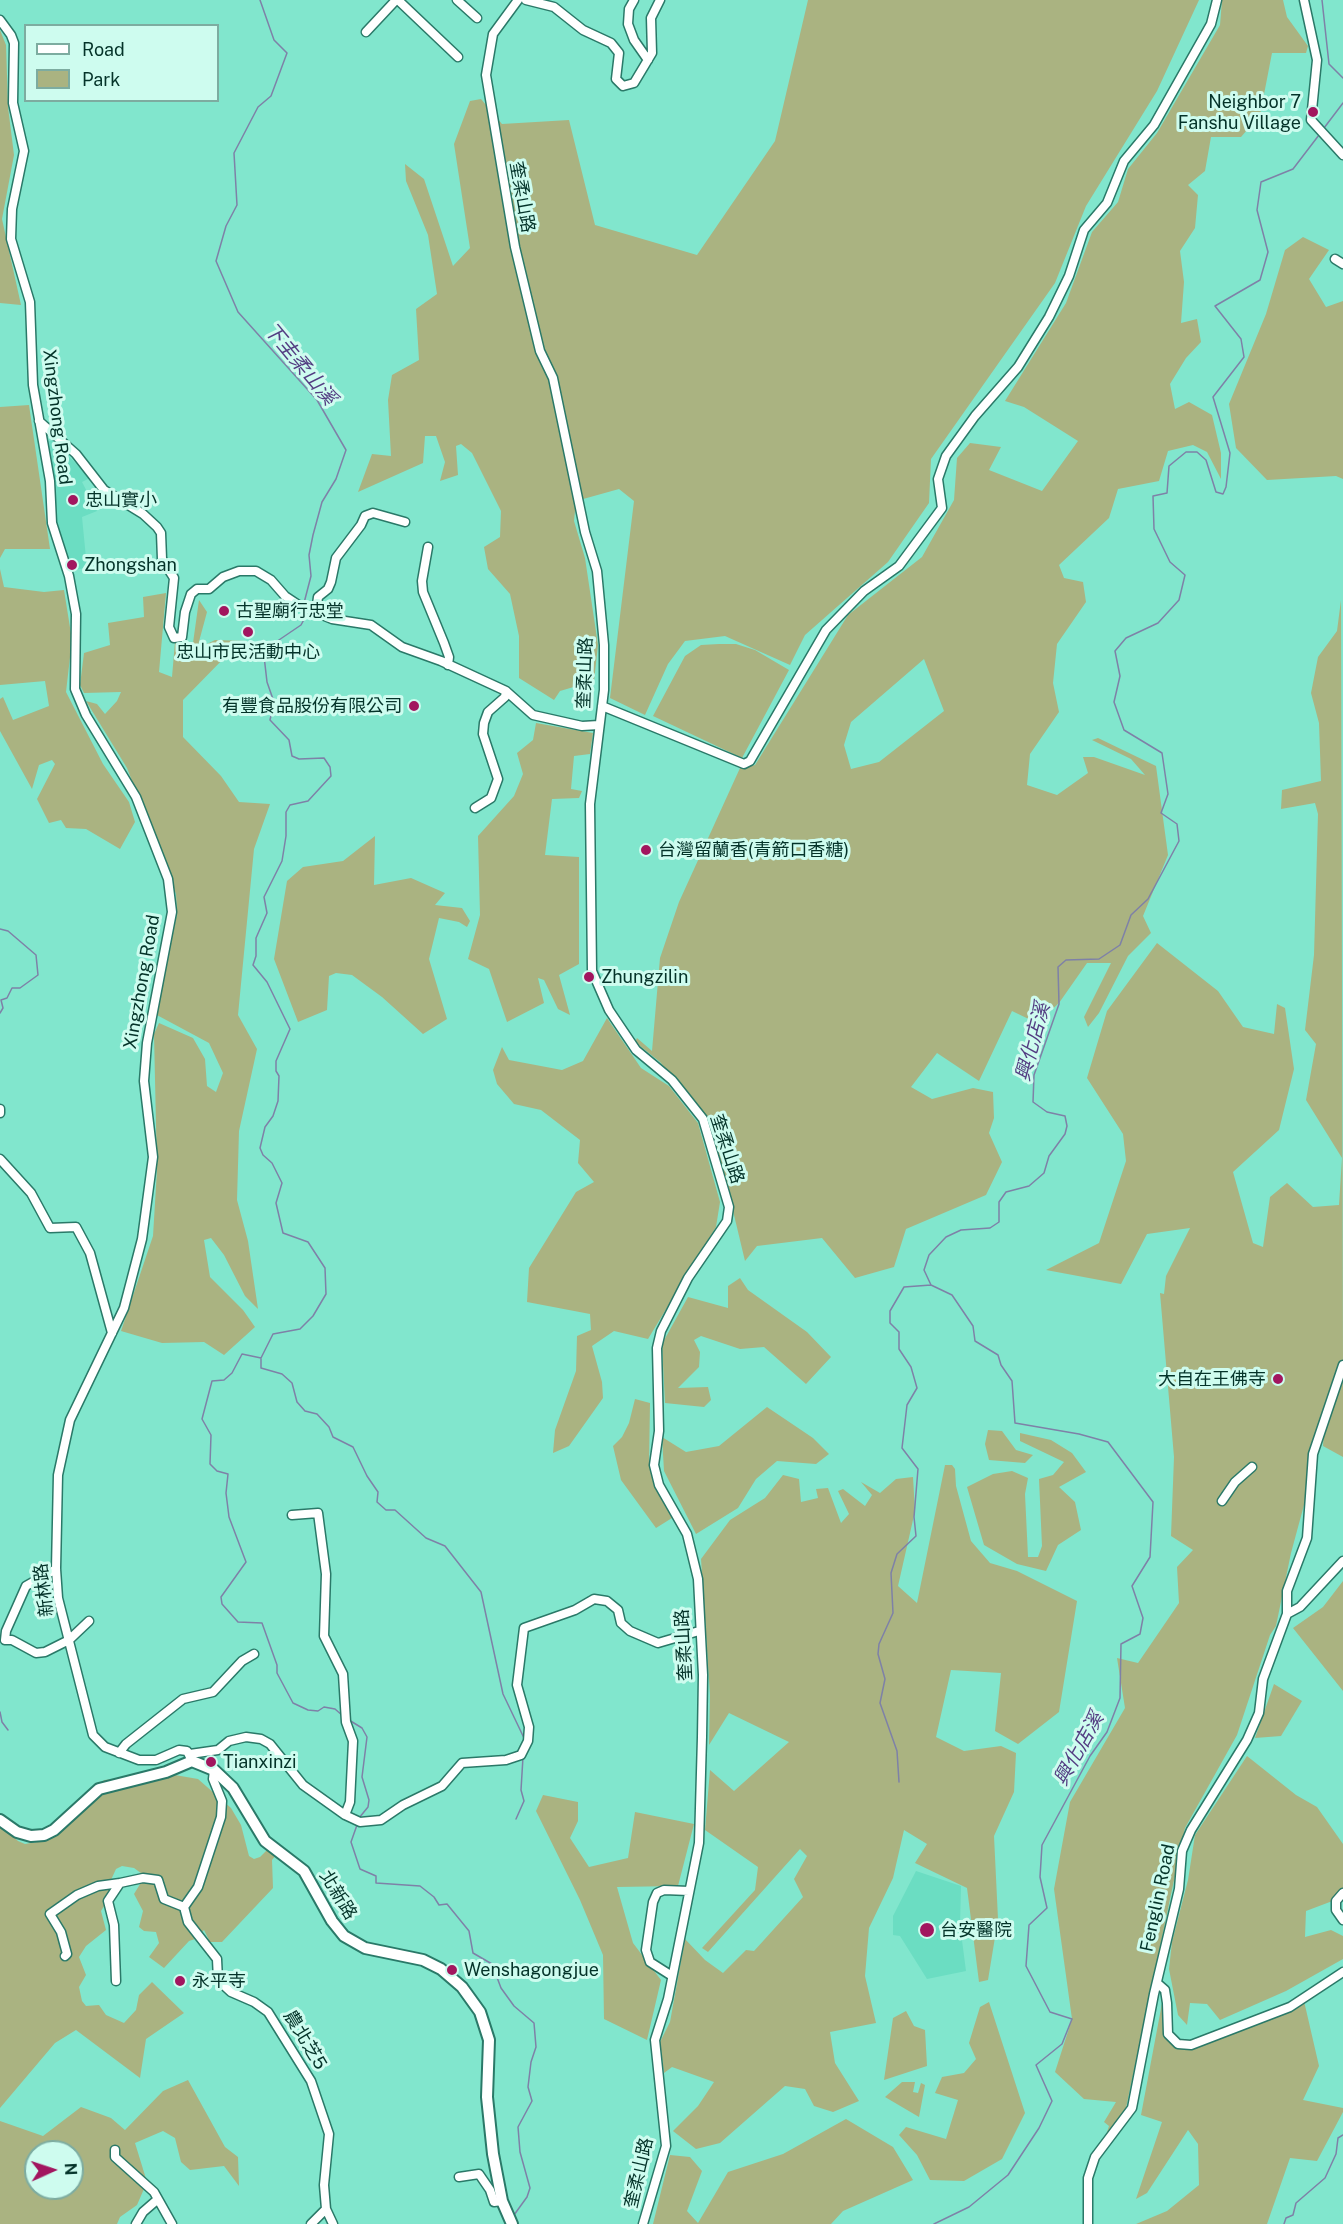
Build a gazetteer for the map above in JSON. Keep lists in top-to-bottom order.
{
  "streets": {
    "main road": ["北新路"],
    "street": [
      "奎柔山路",
      "Xingzhong Road",
      "新林路",
      "Fenglin Road",
      "農北芝5"
    ]
  },
  "crossings": [
    ["Xingzhong Road", "新林路"],
    ["新林路", "北新路"]
  ],
  "water": ["下圭柔山溪", "興化店溪"],
  "places": [
    "Neighbor 7 Fanshu Village",
    "忠山實小",
    "Zhongshan",
    "古聖廟行忠堂",
    "忠山市民活動中心",
    "有豐食品股份有限公司",
    "台灣留蘭香(青箭口香糖)",
    "Zhungzilin",
    "大自在王佛寺",
    "Tianxinzi",
    "台安醫院",
    "Wenshagongjue",
    "永平寺"
  ],
  "legend": ["Road", "Park"],
  "north": "right"
}
